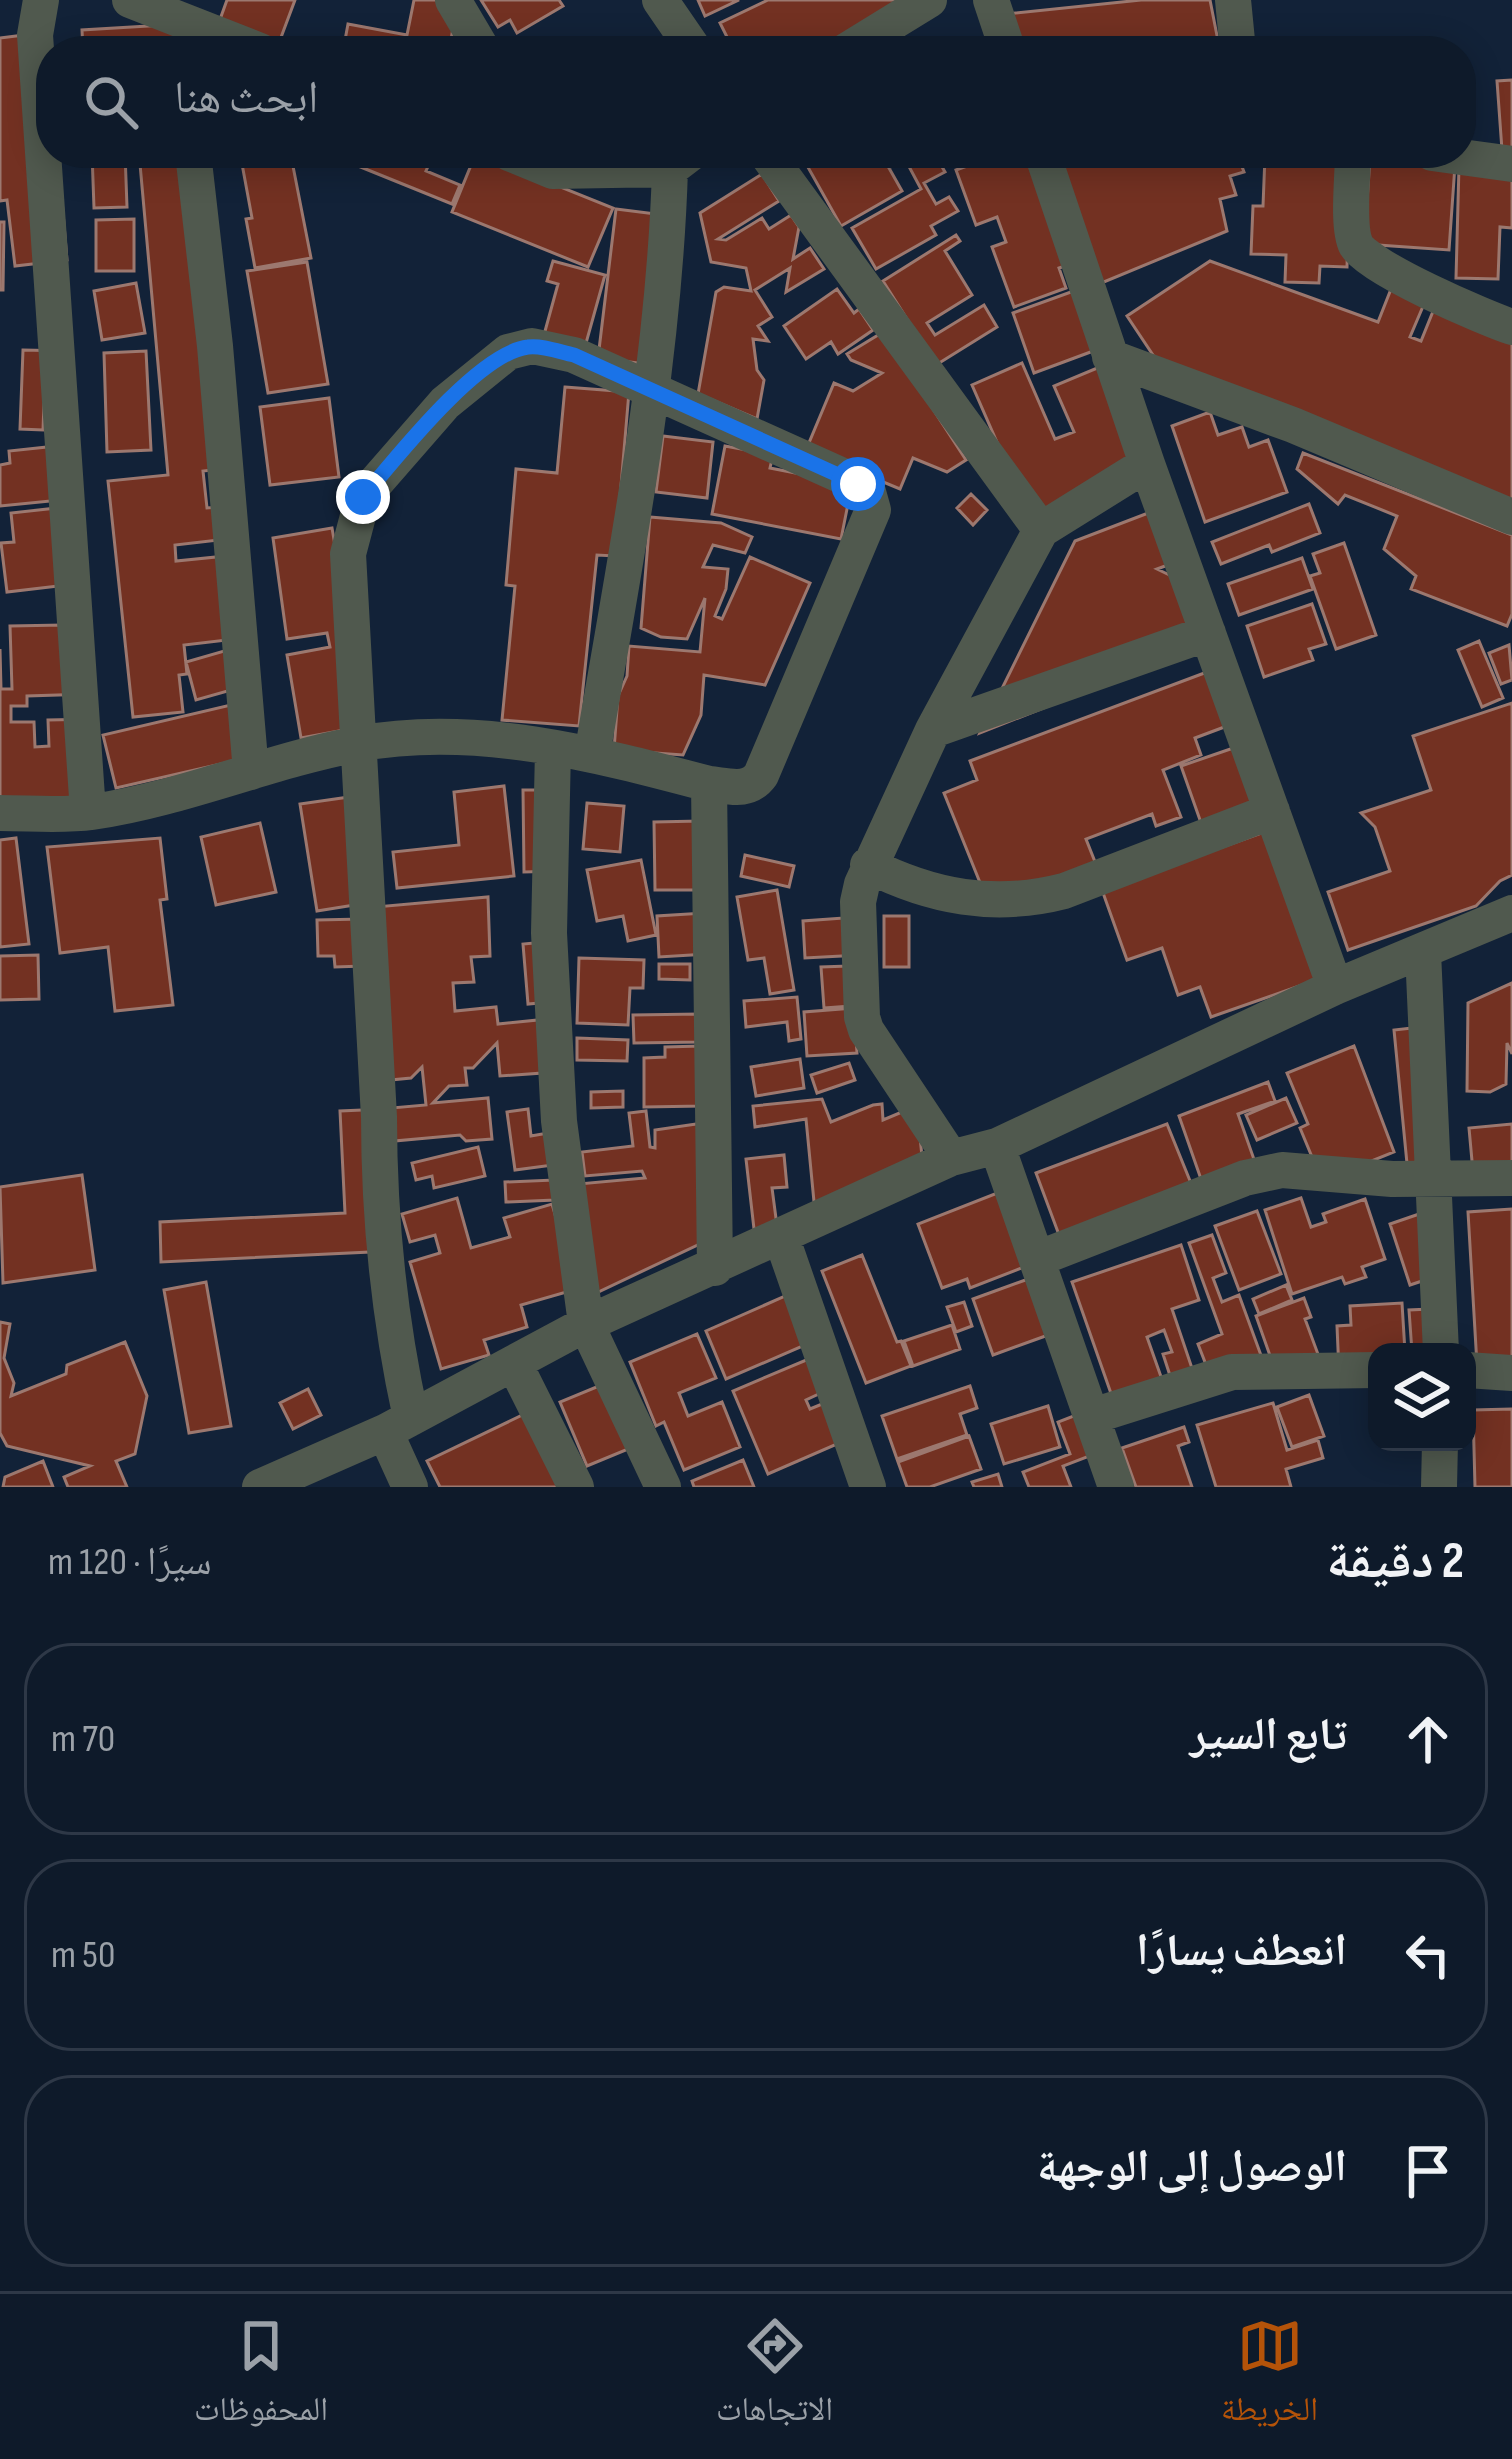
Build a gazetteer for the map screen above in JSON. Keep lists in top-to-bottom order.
{
  "page": {
    "search": "ابحث هنا",
    "heading": ["2 دقيقة", "سيرًا · 120 m"],
    "list": [
      ["تابع السير", "70 m"],
      ["انعطف يسارًا", "50 m"],
      "الوصول إلى الوجهة"
    ],
    "nav": ["الخريطة", "الاتجاهات", "المحفوظات"]
  }
}
